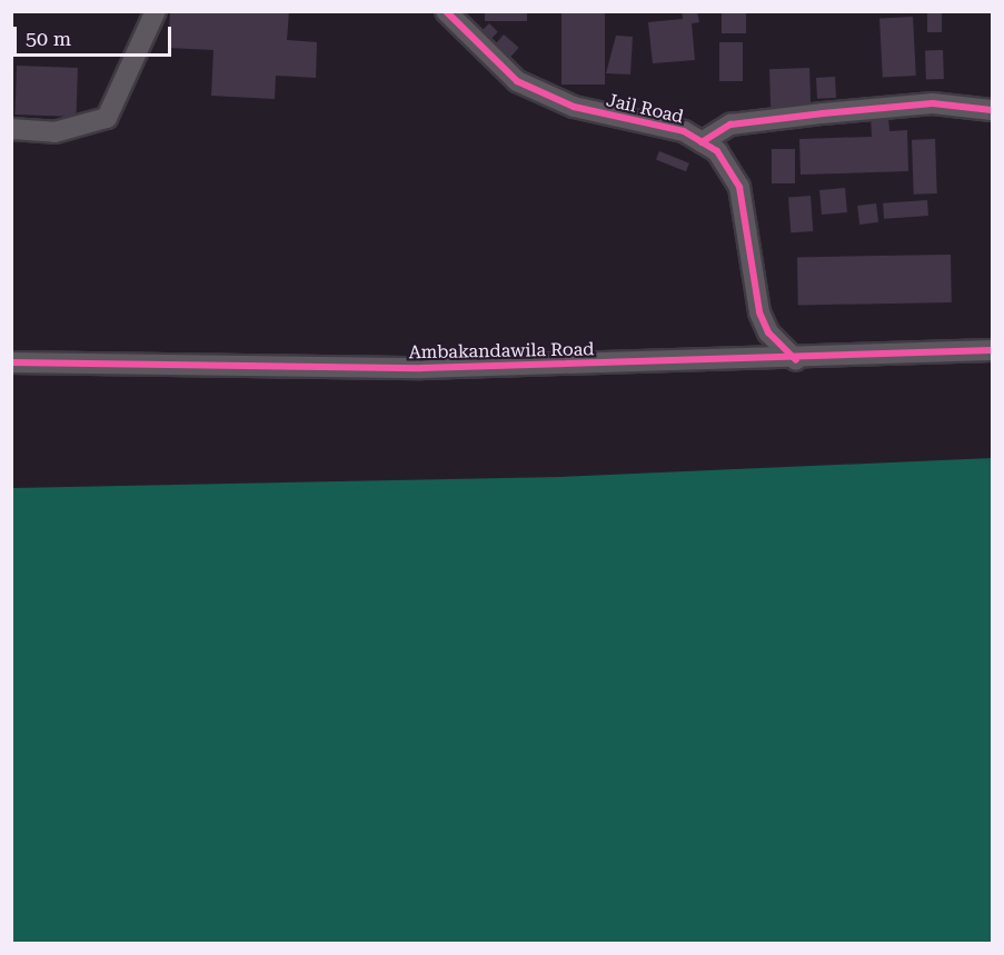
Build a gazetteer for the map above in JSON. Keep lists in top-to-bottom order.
{
  "streets": {
    "street": ["Jail Road", "Ambakandawila Road"]
  },
  "crossings": [
    ["Jail Road", "Ambakandawila Road"]
  ],
  "scale_bar": "50 m"
}
